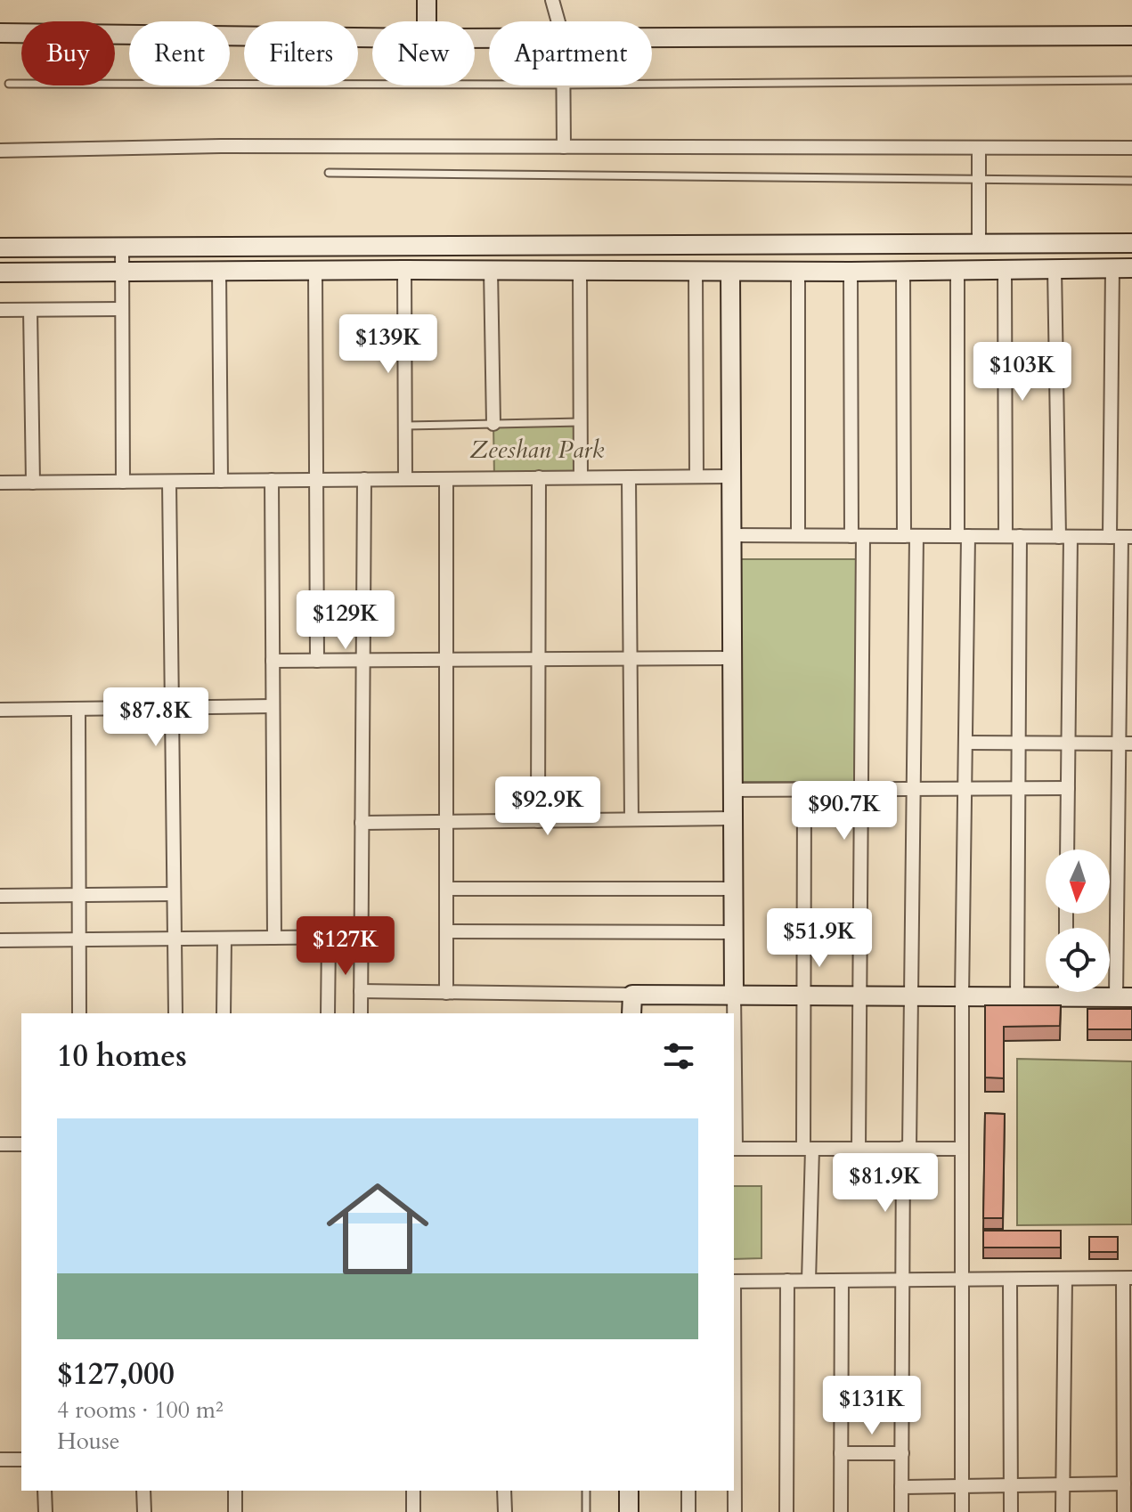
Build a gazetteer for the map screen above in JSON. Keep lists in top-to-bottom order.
{
  "parks": ["Zeeshan Park"],
  "north": "bottom",
  "page": {
    "chip": [
      "Buy",
      "Rent",
      "Filters",
      "New",
      "Apartment"
    ],
    "price": [
      "$139K",
      "$103K",
      "$129K",
      "$87.8K",
      "$92.9K",
      "$90.7K",
      "$51.9K",
      "$127K",
      "$81.9K",
      "$131K"
    ],
    "heading": "10 homes",
    "list": [
      {
        "name": "$127,000",
        "note": "4 rooms · 100 m² · House"
      }
    ]
  }
}
